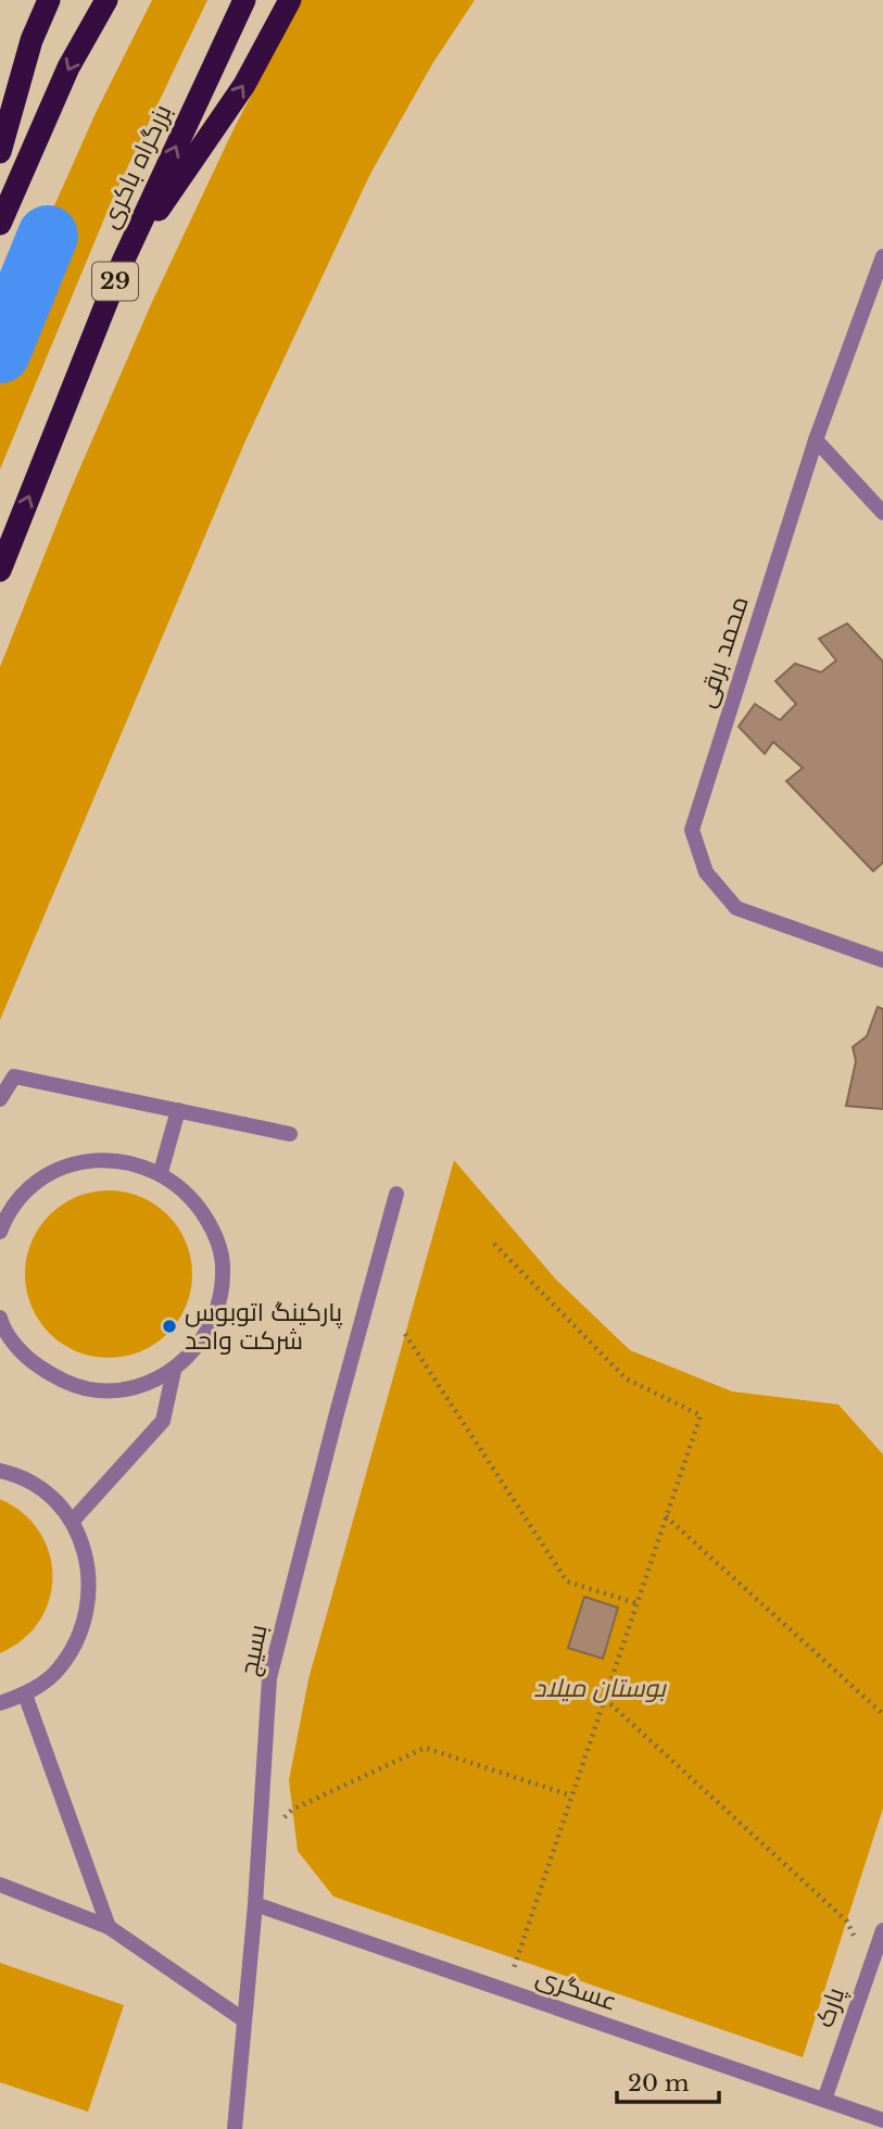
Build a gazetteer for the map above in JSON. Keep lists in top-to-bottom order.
{
  "streets": {
    "highway": ["بزرگراه باکری", "29"],
    "street": [
      "محمد برقی",
      "بسیج",
      "عسگری",
      "پارک"
    ]
  },
  "crossings": [
    ["بسیج", "عسگری"],
    ["عسگری", "پارک"]
  ],
  "parks": ["بوستان میلاد"],
  "places": ["پارکینگ اتوبوس شرکت واحد"],
  "scale_bar": "20 m"
}
